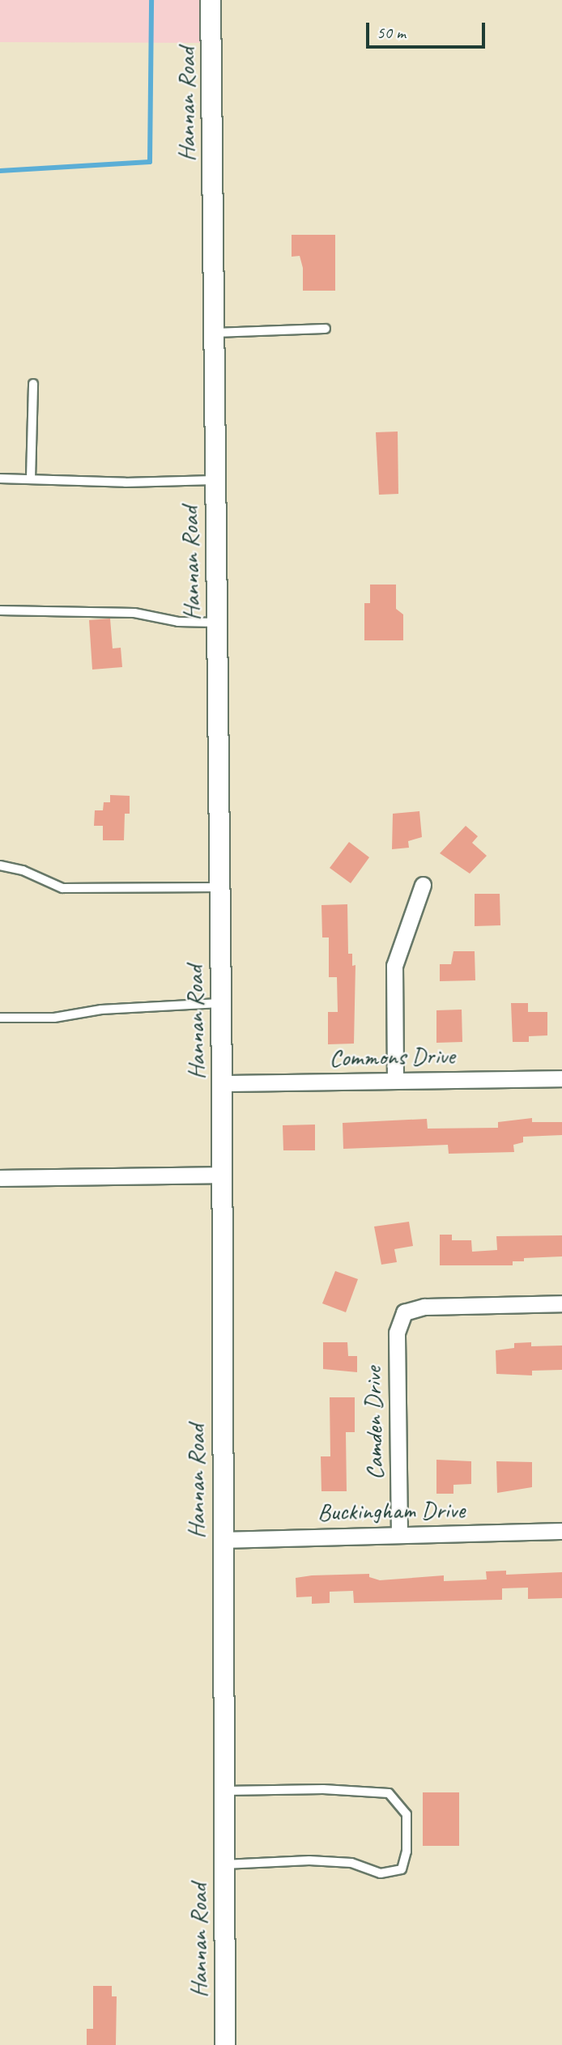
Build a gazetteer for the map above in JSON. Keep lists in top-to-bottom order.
{
  "streets": {
    "street": [
      "Hannan Road",
      "Commons Drive",
      "Camden Drive",
      "Buckingham Drive"
    ]
  },
  "crossings": [
    ["Hannan Road", "Commons Drive"],
    ["Hannan Road", "Buckingham Drive"],
    ["Camden Drive", "Buckingham Drive"]
  ],
  "scale_bar": "50 m"
}
